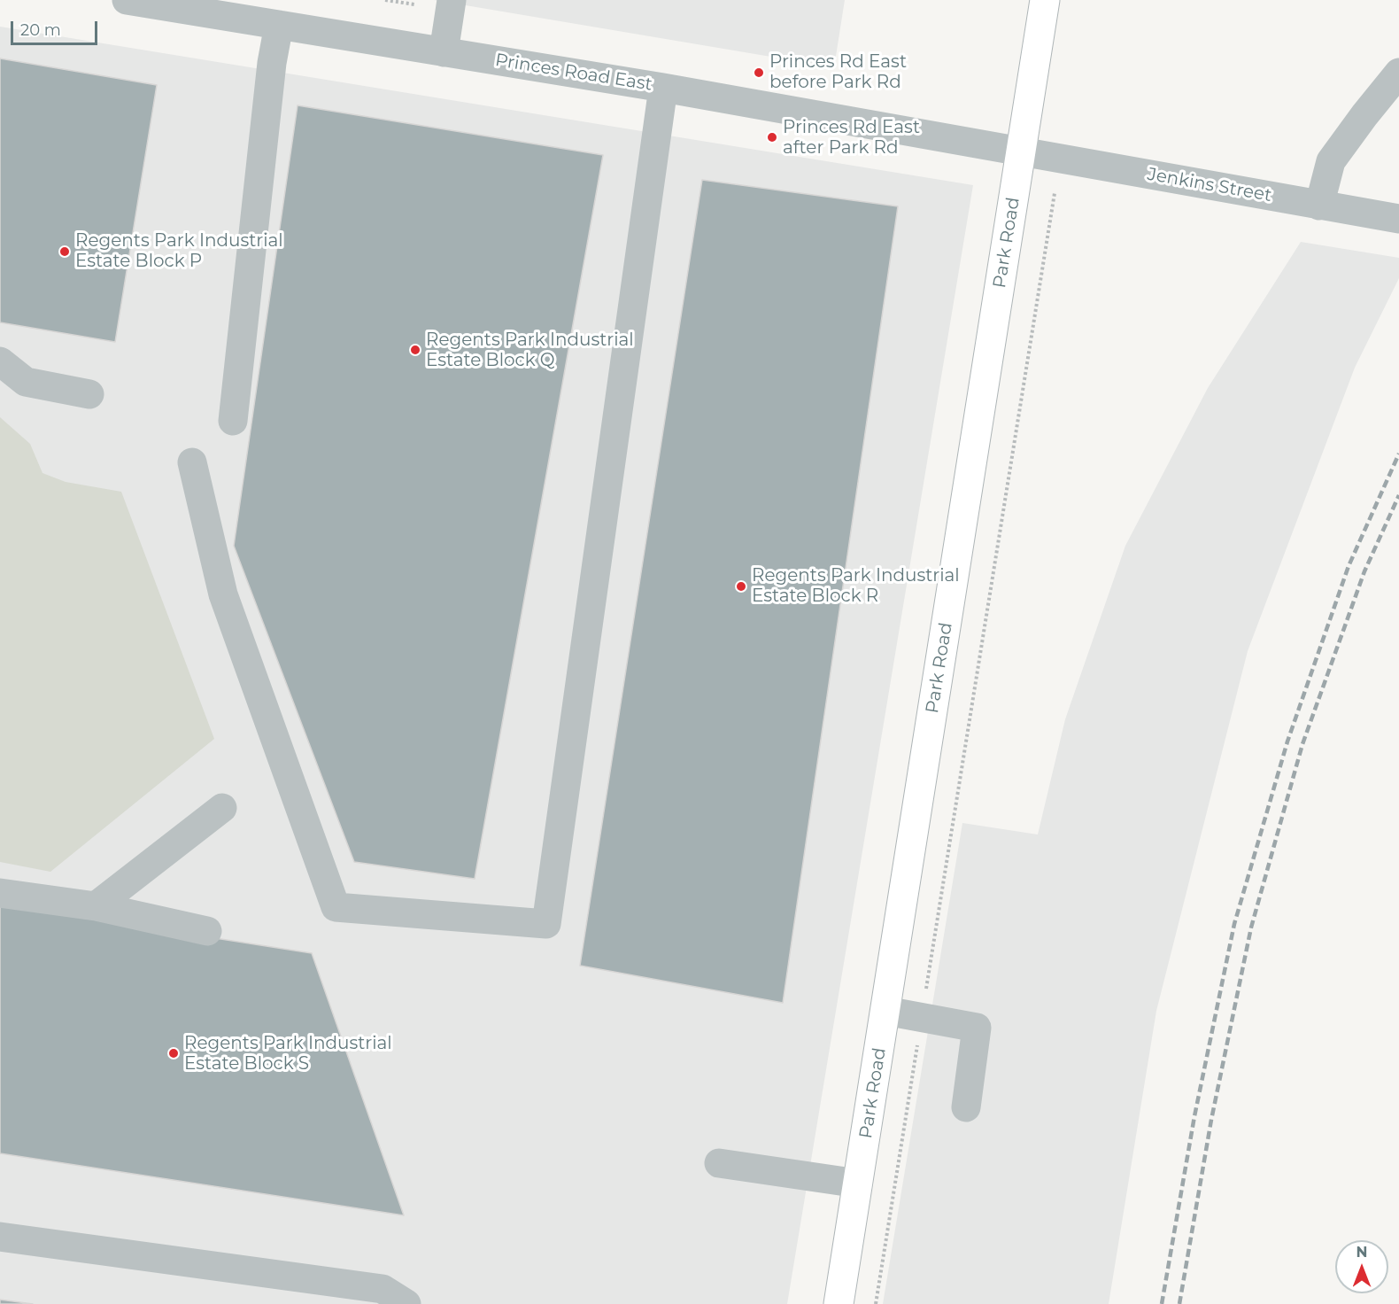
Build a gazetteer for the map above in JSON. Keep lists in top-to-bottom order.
{
  "streets": {
    "main road": ["Park Road"],
    "street": ["Princes Road East", "Jenkins Street"]
  },
  "crossings": [
    ["Princes Road East", "Jenkins Street"],
    ["Princes Road East", "Park Road"],
    ["Jenkins Street", "Park Road"]
  ],
  "places": [
    "Princes Rd East before Park Rd",
    "Princes Rd East after Park Rd",
    "Regents Park Industrial Estate Block P",
    "Regents Park Industrial Estate Block Q",
    "Regents Park Industrial Estate Block R",
    "Regents Park Industrial Estate Block S"
  ],
  "scale_bar": "20 m",
  "north": "top"
}
